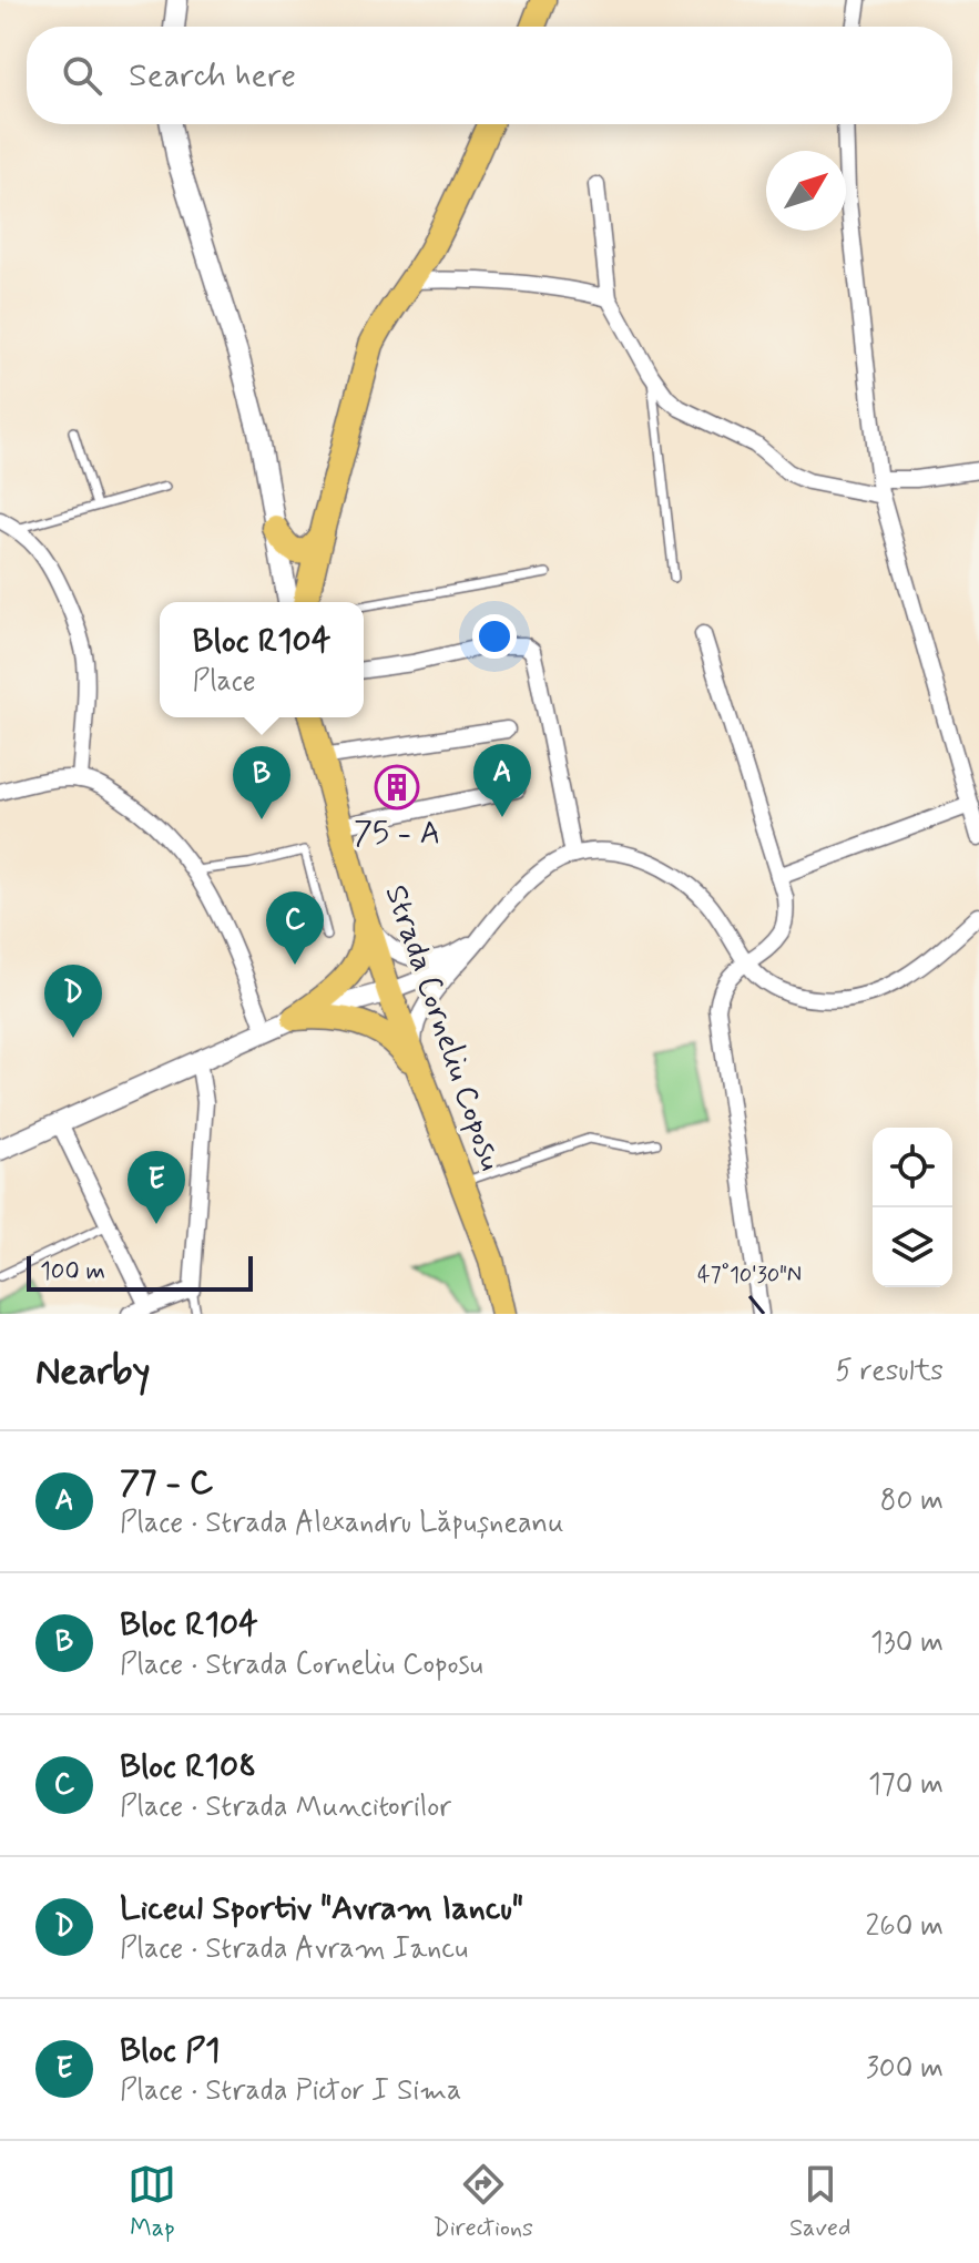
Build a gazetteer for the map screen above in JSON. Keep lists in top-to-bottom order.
{
  "streets": {
    "main road": ["Strada Corneliu Coposu"]
  },
  "places": {
    "building": ["75 - A"]
  },
  "scale_bar": "100 m",
  "north": "top right",
  "page": {
    "search": "Search here",
    "popup": ["Bloc R104", "Place"],
    "pins": [
      "A",
      "B",
      "C",
      "D",
      "E"
    ],
    "scale": "100 m",
    "heading": ["Nearby", "5 results"],
    "list": [
      {
        "mark": "A",
        "name": "77 - C",
        "note": "Place · Strada Alexandru Lăpușneanu",
        "value": "80 m"
      },
      {
        "mark": "B",
        "name": "Bloc R104",
        "note": "Place · Strada Corneliu Coposu",
        "value": "130 m"
      },
      {
        "mark": "C",
        "name": "Bloc R108",
        "note": "Place · Strada Muncitorilor",
        "value": "170 m"
      },
      {
        "mark": "D",
        "name": "Liceul Sportiv \"Avram Iancu\"",
        "note": "Place · Strada Avram Iancu",
        "value": "260 m"
      },
      {
        "mark": "E",
        "name": "Bloc P1",
        "note": "Place · Strada Pictor I Sima",
        "value": "300 m"
      }
    ],
    "nav": ["Map", "Directions", "Saved"]
  },
  "coordinates": ["47°10'30\"N"]
}
